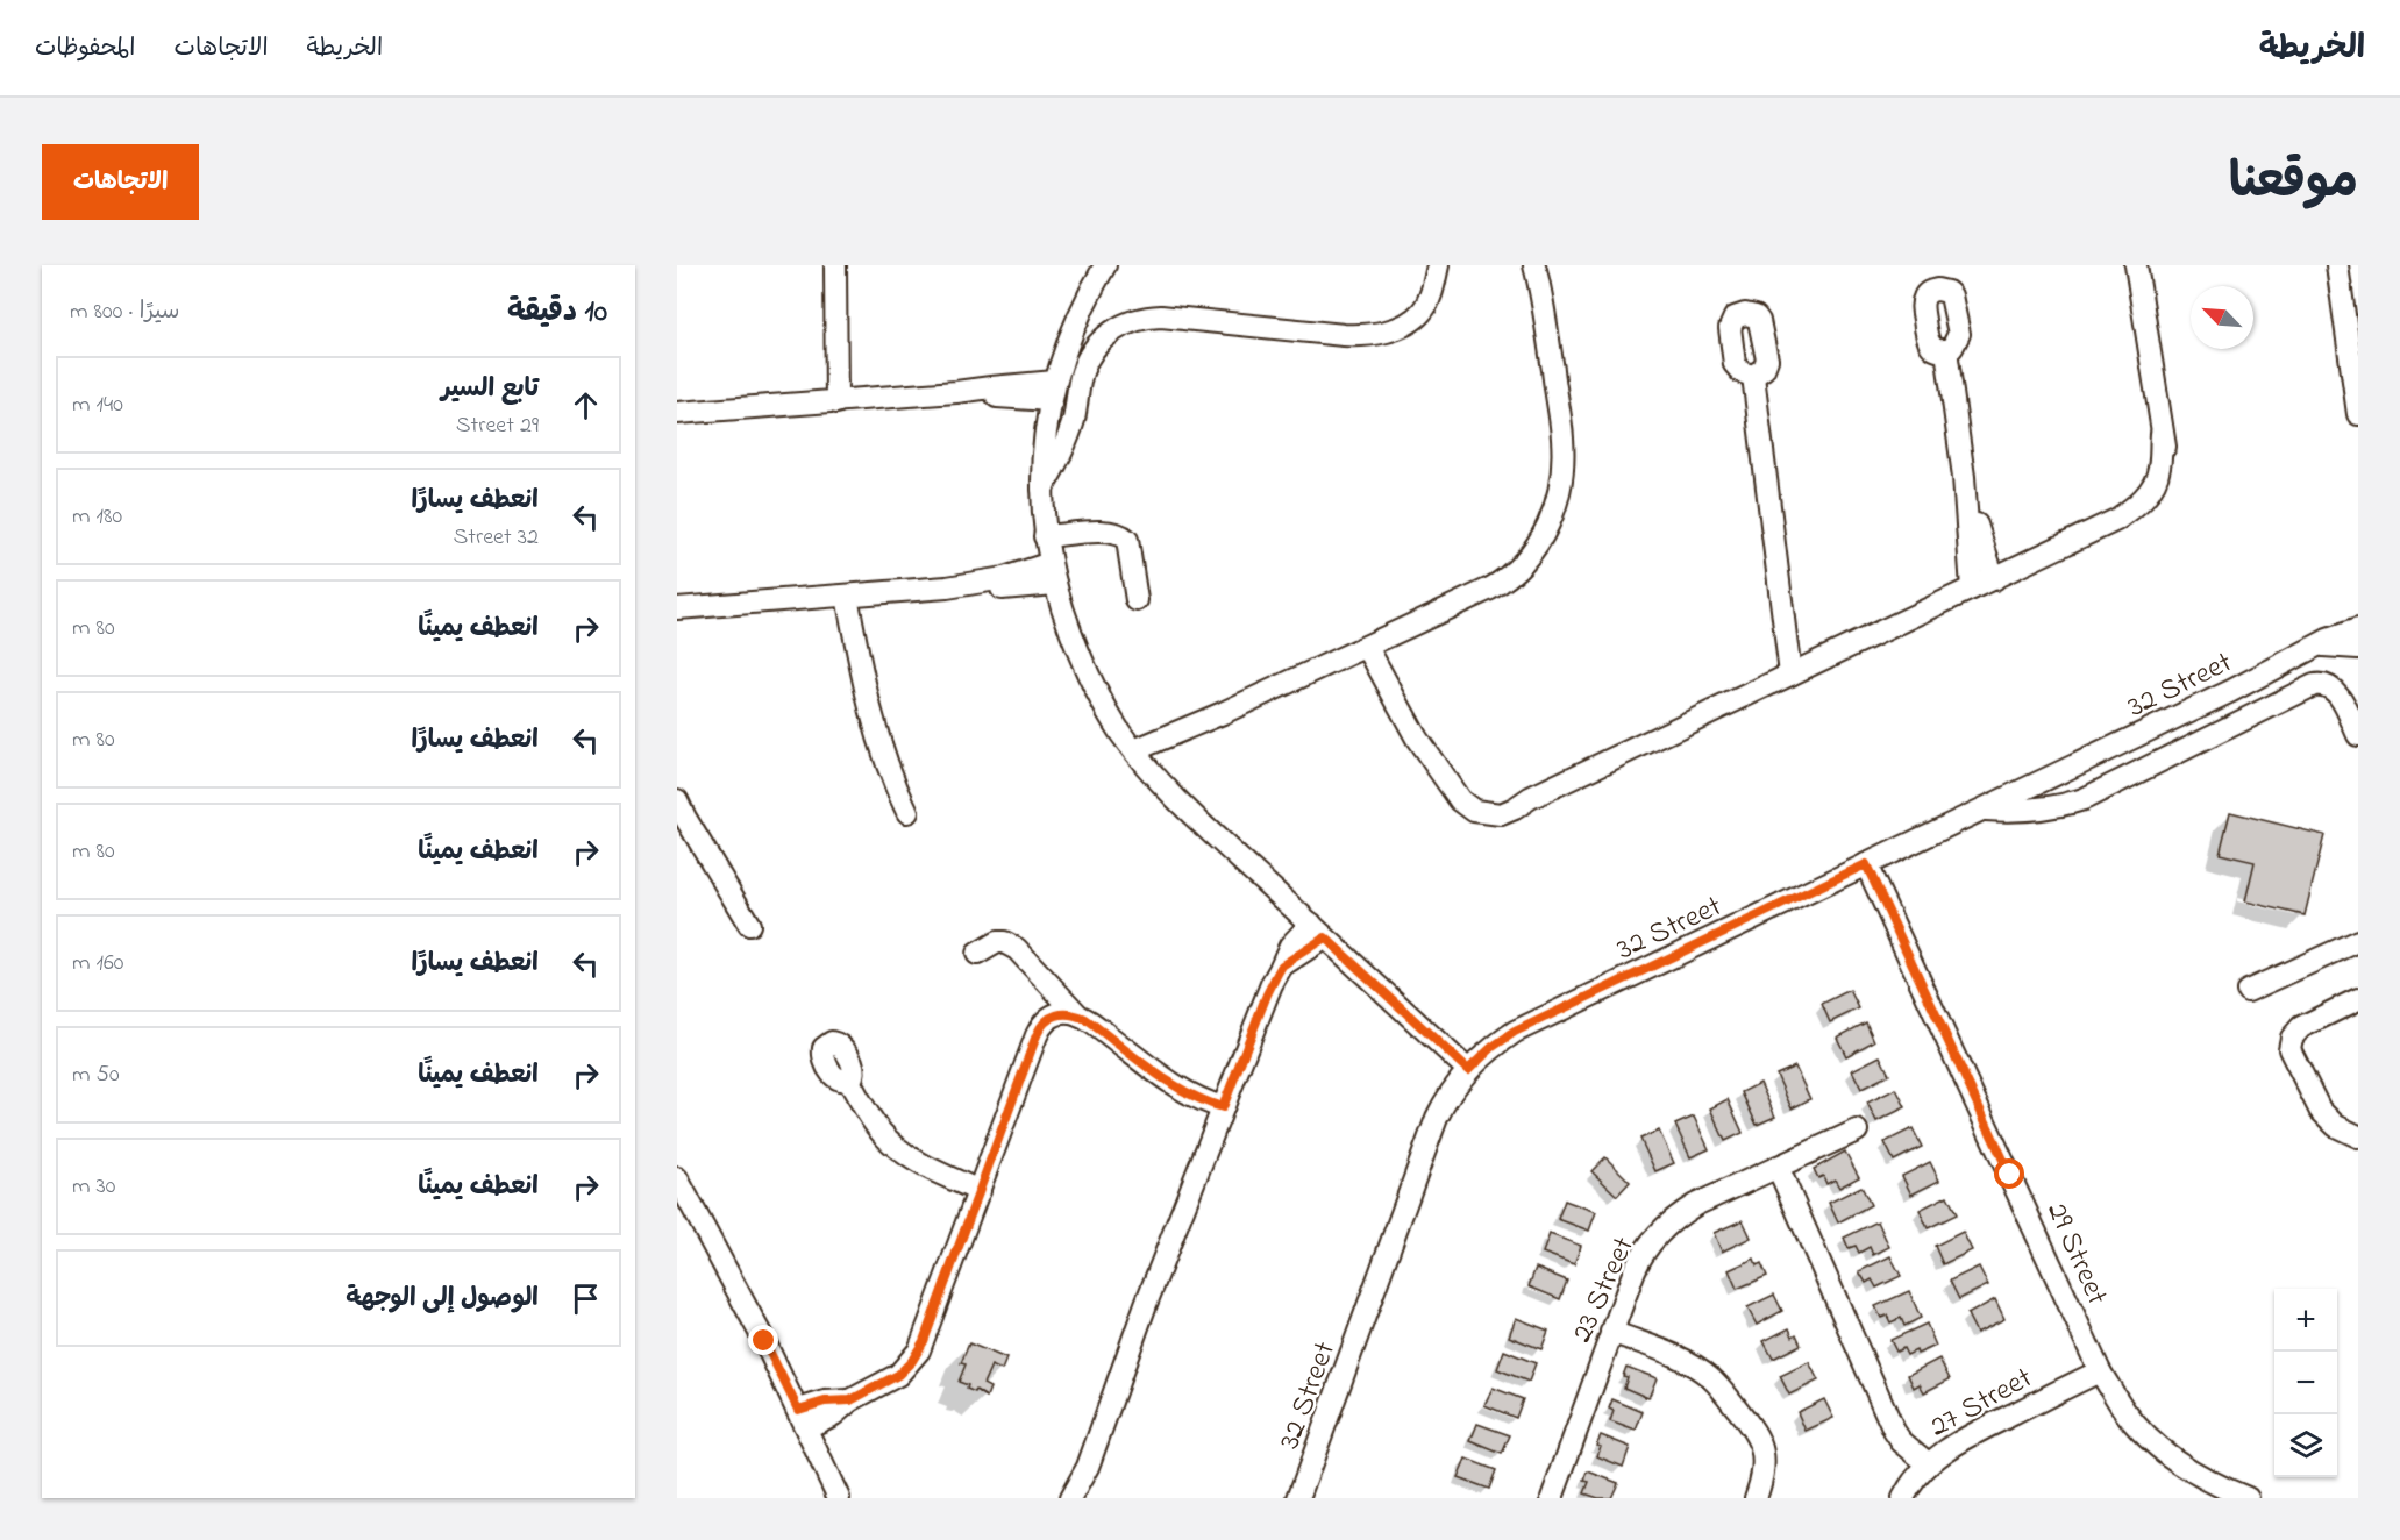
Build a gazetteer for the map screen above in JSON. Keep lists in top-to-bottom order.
{
  "streets": {
    "street": [
      "32 Street",
      "29 Street",
      "23 Street",
      "27 Street"
    ]
  },
  "crossings": [
    ["32 Street", "29 Street"],
    ["29 Street", "27 Street"]
  ],
  "north": "top left",
  "page": {
    "header": "الخريطة",
    "nav": ["الخريطة", "الاتجاهات", "المحفوظات"],
    "title": "موقعنا",
    "buttons": "الاتجاهات",
    "heading": ["10 دقيقة", "سيرًا · 800 m"],
    "list": [
      ["تابع السير", "29 Street", "140 m"],
      ["انعطف يسارًا", "32 Street", "180 m"],
      ["انعطف يمينًا", "80 m"],
      ["انعطف يسارًا", "80 m"],
      ["انعطف يمينًا", "80 m"],
      ["انعطف يسارًا", "160 m"],
      ["انعطف يمينًا", "50 m"],
      ["انعطف يمينًا", "30 m"],
      "الوصول إلى الوجهة"
    ],
    "map_buttons": ["+", "−"]
  }
}
